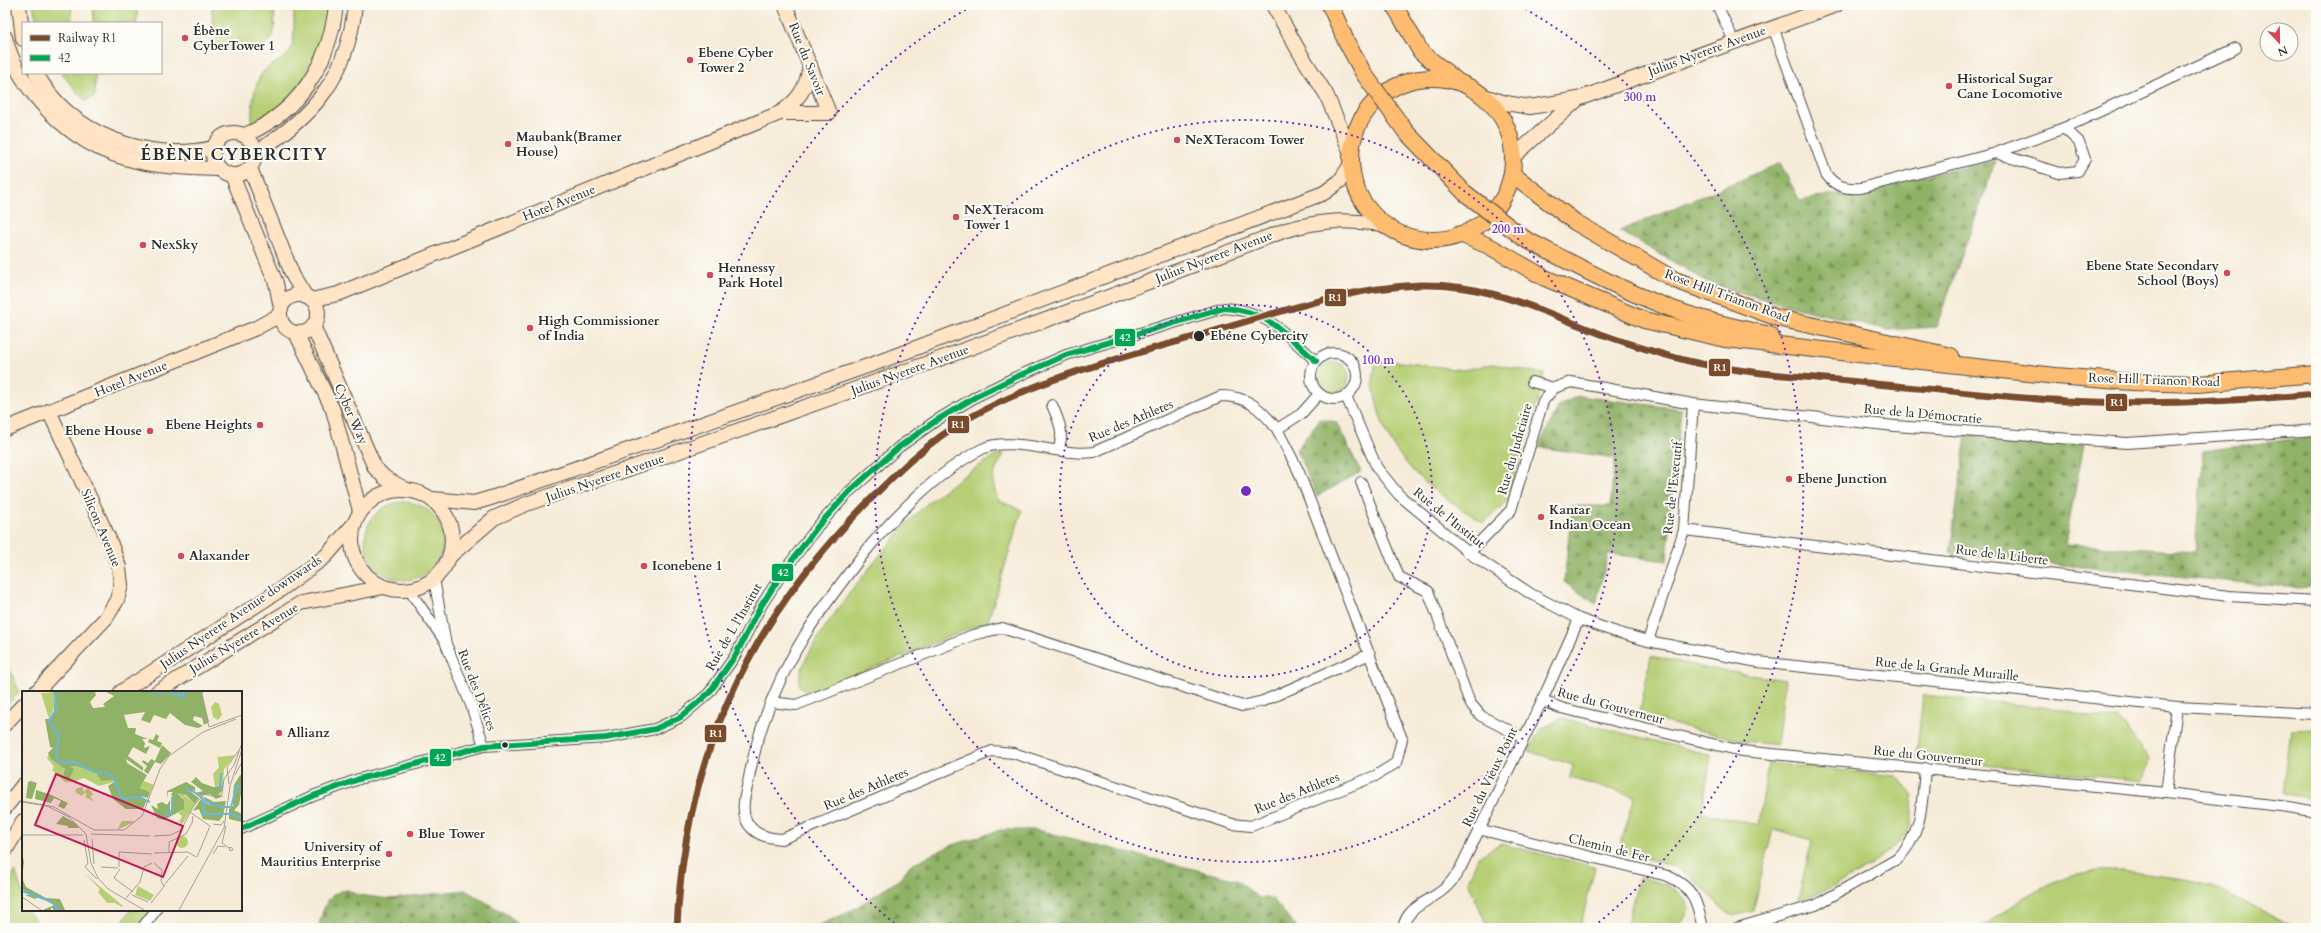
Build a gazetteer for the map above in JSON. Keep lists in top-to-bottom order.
{
  "streets": {
    "main road": [
      "Julius Nyerere Avenue",
      "Rue du Savoir",
      "Hotel Avenue",
      "Rose Hill Trianon Road",
      "Cyber Way",
      "Silicon Avenue",
      "Julius Nyerere Avenue downwards"
    ],
    "street": [
      "Rue de la Démocratie",
      "Rue des Athletes",
      "Rue du Judiciaire",
      "Rue de l'Executif",
      "Rue de l'Institut",
      "Rue de la Liberte",
      "Rue de L l'Institut",
      "Rue de la Grande Muraille",
      "Rue des Délices",
      "Rue du Gouverneur",
      "Rue du Vieux Point",
      "Chemin de Fer"
    ]
  },
  "crossings": [
    ["Julius Nyerere Avenue", "Rose Hill Trianon Road"],
    ["Julius Nyerere Avenue", "Cyber Way"],
    ["Julius Nyerere Avenue", "Julius Nyerere Avenue downwards"],
    ["Julius Nyerere Avenue", "Rue des Délices"],
    ["Rue du Savoir", "Hotel Avenue"],
    ["Hotel Avenue", "Cyber Way"],
    ["Hotel Avenue", "Silicon Avenue"],
    ["Cyber Way", "Julius Nyerere Avenue downwards"],
    ["Cyber Way", "Rue des Délices"],
    ["Rue de la Démocratie", "Rue du Judiciaire"],
    ["Rue de la Démocratie", "Rue de l'Executif"],
    ["Rue du Judiciaire", "Rue de l'Institut"],
    ["Rue de l'Executif", "Rue de la Liberte"],
    ["Rue de l'Executif", "Rue de la Grande Muraille"],
    ["Rue de l'Institut", "Rue de L l'Institut"],
    ["Rue de l'Institut", "Rue de la Grande Muraille"],
    ["Rue de l'Institut", "Rue du Vieux Point"],
    ["Julius Nyerere Avenue downwards", "Rue des Délices"],
    ["Rue de L l'Institut", "Rue des Délices"],
    ["Rue de la Grande Muraille", "Rue du Vieux Point"],
    ["Rue du Gouverneur", "Rue du Vieux Point"],
    ["Rue du Vieux Point", "Chemin de Fer"]
  ],
  "districts": ["ÉBÈNE CYBERCITY"],
  "places": [
    "Ébène CyberTower 1",
    "Ebene Cyber Tower 2",
    "Historical Sugar Cane Locomotive",
    "NeXTeracom Tower",
    "Maubank(Bramer House)",
    "NeXTeracom Tower 1",
    "NexSky",
    "Ebene State Secondary School (Boys)",
    "Hennessy Park Hotel",
    "High Commissioner of India",
    "Ebéne Cybercity",
    "Ebene Heights",
    "Ebene House",
    "Ebene Junction",
    "Kantar Indian Ocean",
    "Alaxander",
    "Iconebene 1",
    "Allianz",
    "Blue Tower",
    "University of Mauritius Enterprise"
  ],
  "lines": ["rail line R1", "transit line 42"],
  "legend": ["Railway R1", "42"],
  "north": "bottom",
  "rings": ["300 m", "200 m", "100 m"]
}
